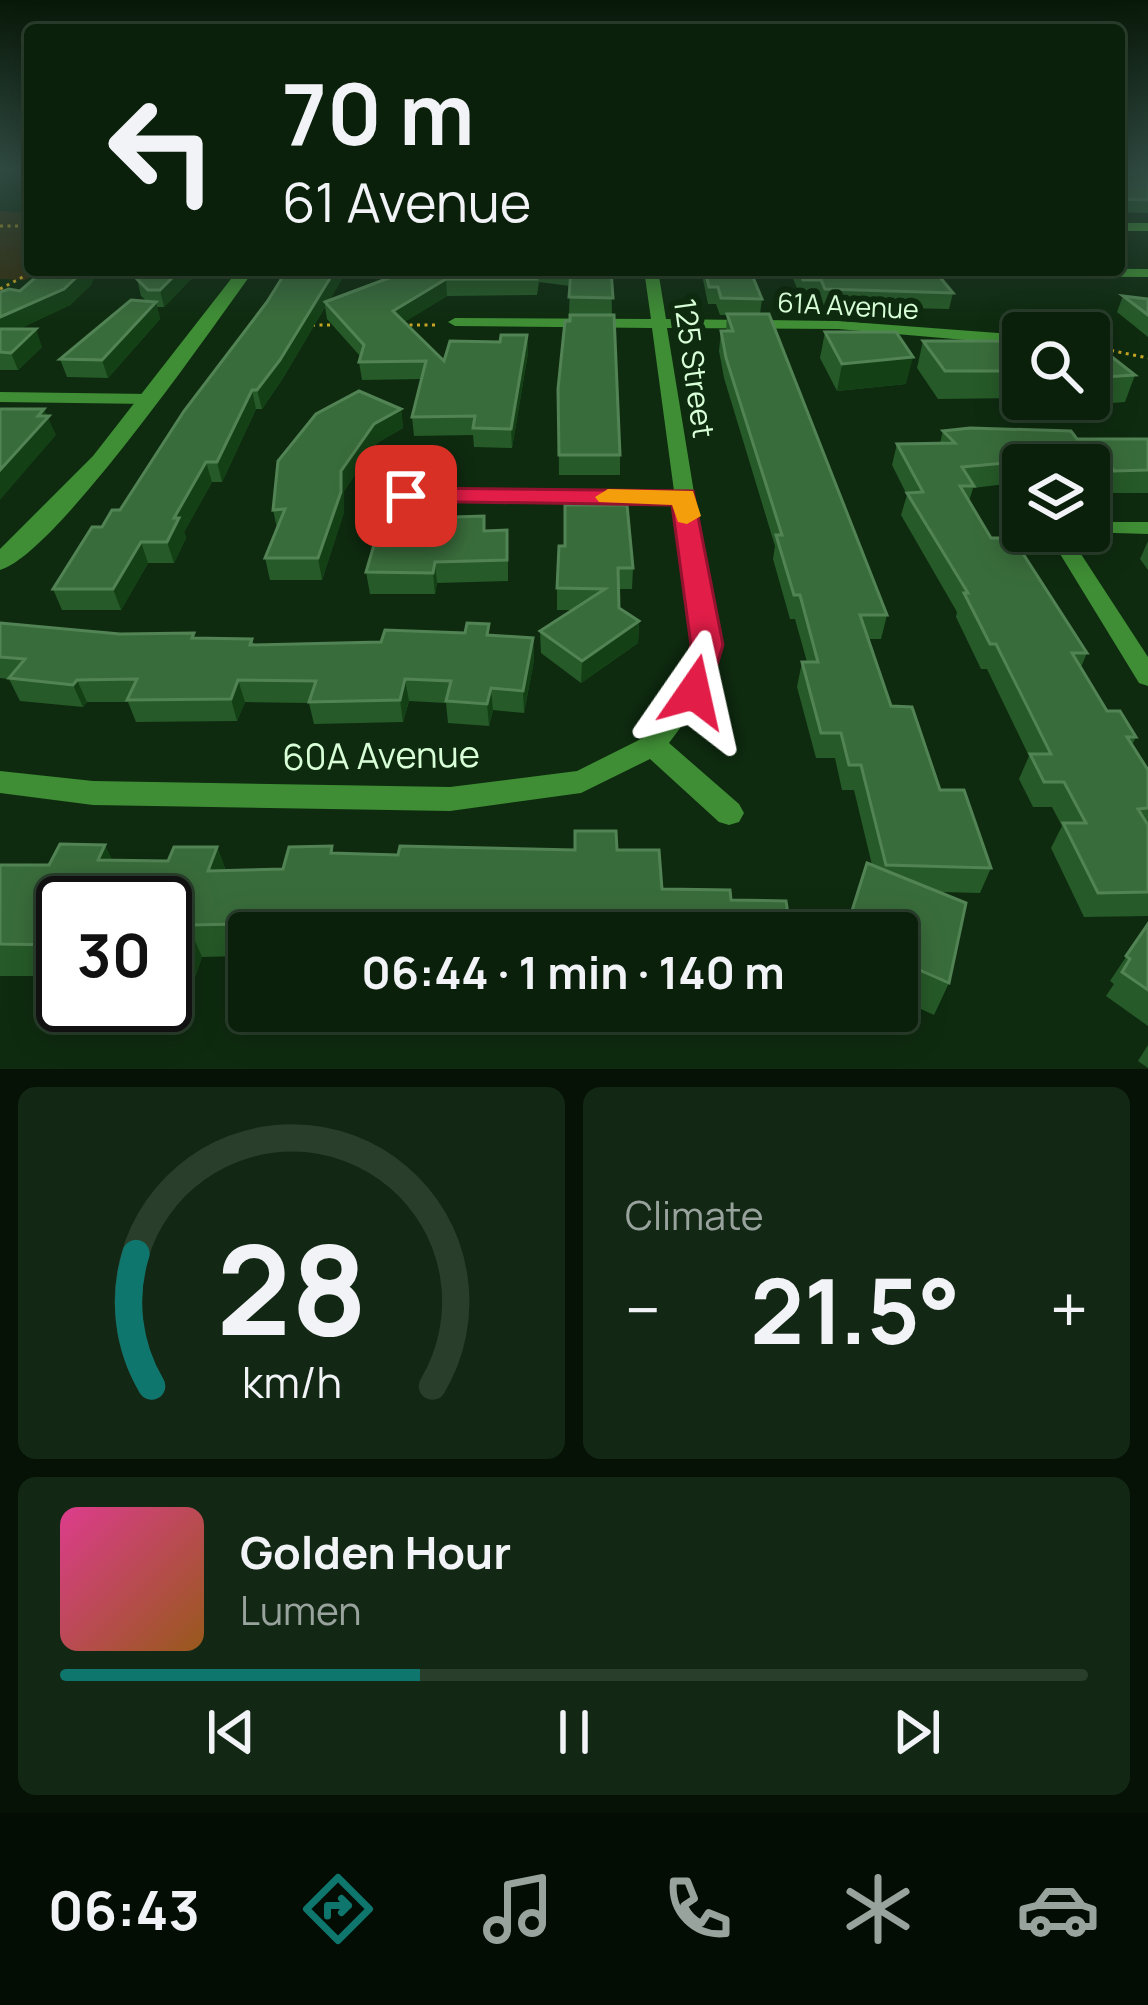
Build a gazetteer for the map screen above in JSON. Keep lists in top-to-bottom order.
{
  "streets": {
    "street": ["61A Avenue", "125 Street", "60A Avenue"]
  },
  "crossings": [
    ["61A Avenue", "125 Street"],
    ["125 Street", "60A Avenue"]
  ],
  "page": {
    "turn": ["70 m", "61 Avenue"],
    "limit": "30",
    "trip": "06:44 · 1 min · 140 m",
    "tile": "Climate",
    "heat": ["−", "21.5°", "+"],
    "song": ["Golden Hour", "Lumen"],
    "tabs": "06:43",
    "gauge": ["28", "km/h"]
  }
}
